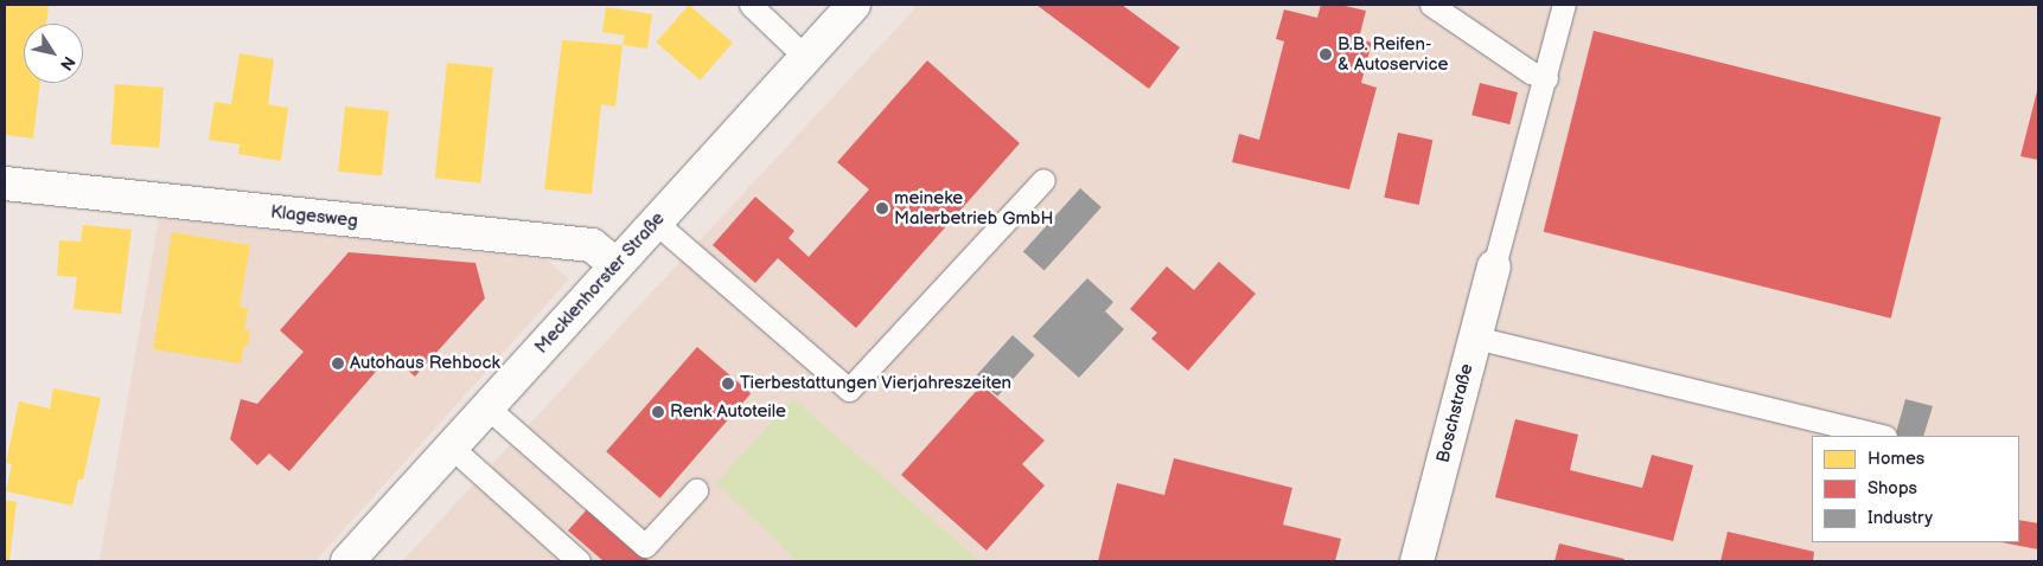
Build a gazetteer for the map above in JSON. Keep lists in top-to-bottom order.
{
  "streets": {
    "street": ["Klagesweg", "Mecklenhorster Straße", "Boschstraße"]
  },
  "crossings": [
    ["Klagesweg", "Mecklenhorster Straße"]
  ],
  "places": [
    "B.B. Reifen- & Autoservice",
    "meineke Malerbetrieb GmbH",
    "Autohaus Rehbock",
    "Tierbestattungen Vierjahreszeiten",
    "Renk Autoteile"
  ],
  "legend": ["Homes", "Shops", "Industry"],
  "north": "bottom right"
}
